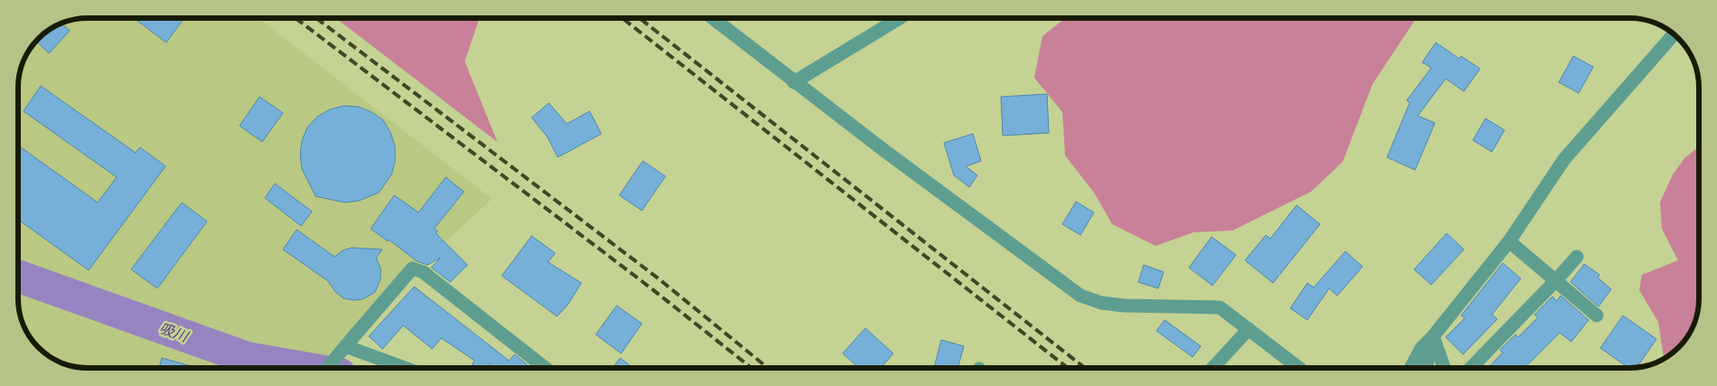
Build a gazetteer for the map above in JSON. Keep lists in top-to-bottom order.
{
  "water": ["吸川"]
}
